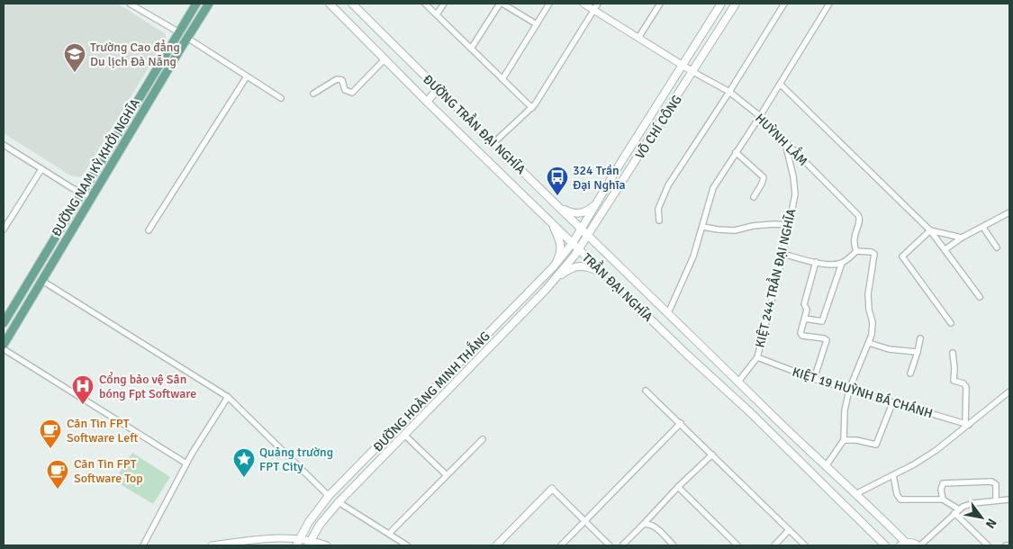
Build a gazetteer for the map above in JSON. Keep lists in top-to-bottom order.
{
  "streets": {
    "main road": [
      "ĐƯỜNG TRẦN ĐẠI NGHĨA",
      "VÕ CHÍ CÔNG",
      "ĐƯỜNG NAM KỲ KHỞI NGHĨA",
      "TRẦN ĐẠI NGHĨA",
      "ĐƯỜNG HOÀNG MINH THẮNG"
    ],
    "street": ["HUỲNH LẮM", "KIỆT 244 TRẦN ĐẠI NGHĨA", "KIỆT 19 HUỲNH BÁ CHÁNH"]
  },
  "crossings": [
    ["ĐƯỜNG TRẦN ĐẠI NGHĨA", "VÕ CHÍ CÔNG"],
    ["ĐƯỜNG TRẦN ĐẠI NGHĨA", "TRẦN ĐẠI NGHĨA"],
    ["VÕ CHÍ CÔNG", "HUỲNH LẮM"],
    ["VÕ CHÍ CÔNG", "TRẦN ĐẠI NGHĨA"],
    ["VÕ CHÍ CÔNG", "ĐƯỜNG HOÀNG MINH THẮNG"],
    ["HUỲNH LẮM", "KIỆT 244 TRẦN ĐẠI NGHĨA"],
    ["KIỆT 244 TRẦN ĐẠI NGHĨA", "TRẦN ĐẠI NGHĨA"],
    ["KIỆT 244 TRẦN ĐẠI NGHĨA", "KIỆT 19 HUỲNH BÁ CHÁNH"],
    ["TRẦN ĐẠI NGHĨA", "ĐƯỜNG HOÀNG MINH THẮNG"]
  ],
  "places": {
    "school or university": ["Trường Cao đẳng Du lịch Đà Nẵng"],
    "bus stop": ["324 Trần Đại Nghĩa"],
    "hospital": ["Cổng bảo vệ Sân bóng Fpt Software"],
    "cafe": ["Căn Tin FPT Software Left", "Căn Tin FPT Software Top"],
    "place": ["Quảng trường FPT City"]
  },
  "north": "bottom right"
}
